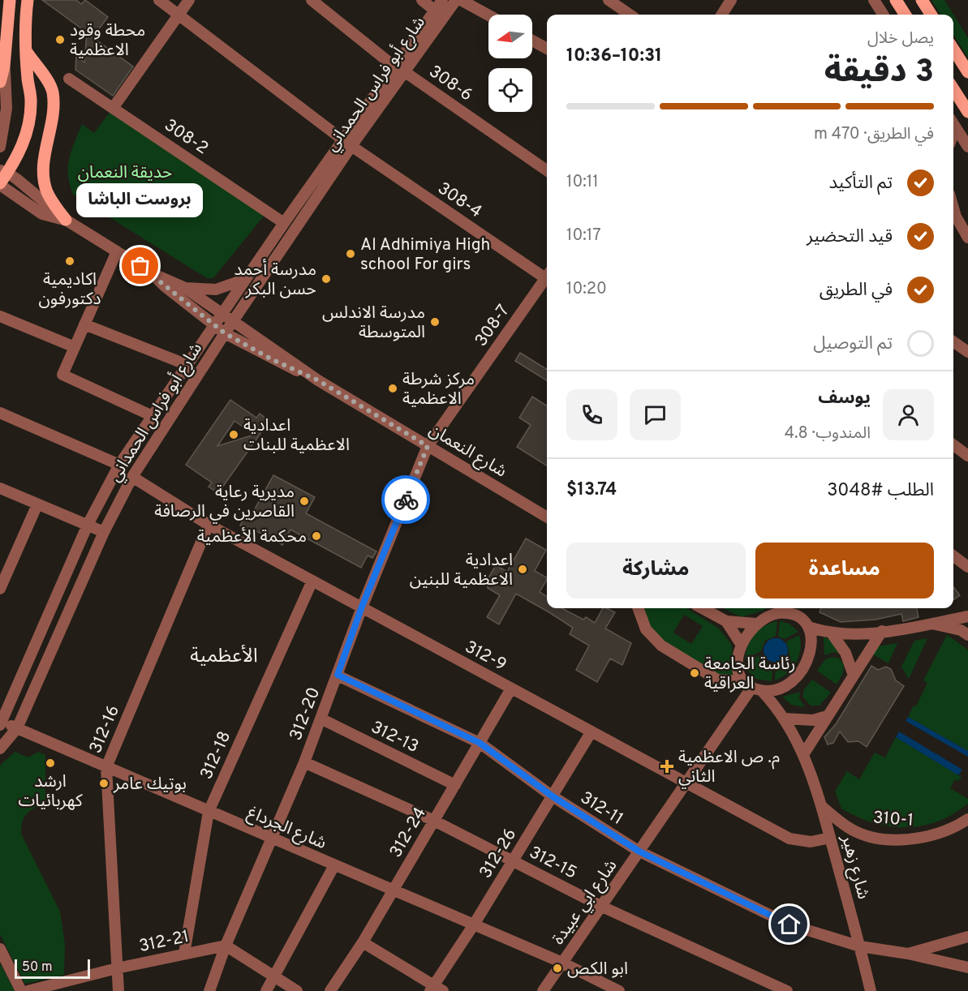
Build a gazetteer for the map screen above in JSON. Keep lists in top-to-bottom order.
{
  "streets": {
    "street": [
      "308-6",
      "شارع أبو فراس الحمداني",
      "308-2",
      "308-4",
      "308-7",
      "شارع النعمان",
      "312-9",
      "312-20",
      "312-16",
      "312-13",
      "312-18",
      "312-11",
      "310-1",
      "شارع الجرداغ",
      "312-24",
      "312-26",
      "312-15",
      "شارع زهير",
      "شارع ابي عبيدة",
      "312-21"
    ]
  },
  "crossings": [
    ["308-6", "شارع أبو فراس الحمداني"],
    ["شارع أبو فراس الحمداني", "308-2"],
    ["شارع أبو فراس الحمداني", "308-4"],
    ["شارع أبو فراس الحمداني", "شارع النعمان"],
    ["شارع أبو فراس الحمداني", "312-9"],
    ["شارع أبو فراس الحمداني", "شارع الجرداغ"],
    ["308-7", "شارع النعمان"],
    ["308-7", "312-20"],
    ["شارع النعمان", "312-20"],
    ["312-9", "312-20"],
    ["312-9", "312-16"],
    ["312-9", "312-18"],
    ["312-9", "312-24"],
    ["312-9", "312-26"],
    ["312-9", "شارع زهير"],
    ["312-9", "شارع ابي عبيدة"],
    ["312-20", "312-13"],
    ["312-20", "312-11"],
    ["312-20", "شارع الجرداغ"],
    ["312-20", "312-15"],
    ["312-20", "312-21"],
    ["312-16", "شارع الجرداغ"],
    ["312-16", "312-21"],
    ["312-13", "312-24"],
    ["312-18", "شارع الجرداغ"],
    ["312-18", "312-21"],
    ["312-11", "312-24"],
    ["312-11", "312-26"],
    ["312-11", "شارع زهير"],
    ["312-11", "شارع ابي عبيدة"],
    ["310-1", "شارع زهير"],
    ["شارع الجرداغ", "312-24"],
    ["شارع الجرداغ", "312-26"],
    ["شارع الجرداغ", "شارع ابي عبيدة"],
    ["312-24", "312-15"],
    ["312-26", "312-15"],
    ["312-15", "شارع ابي عبيدة"],
    ["شارع زهير", "شارع ابي عبيدة"]
  ],
  "districts": ["الأعظمية"],
  "parks": ["حديقة النعمان"],
  "places": {
    "other": [
      "محطة وقود الاعظمية",
      "Al Adhimiya High school For girs",
      "اكاديمية دكتورفون",
      "بروست الباشا",
      "مدرسة أحمد حسن البكر",
      "مدرسة الاندلس المتوسطة",
      "مركز شرطة الاعظمية",
      "اعدادية الاعظمية للبنات",
      "مديرية رعاية القاصرين في الرصافة",
      "محكمة الأعظمية",
      "اعدادية الاعظمية للبنين",
      "رئاسة الجامعة العراقية",
      "ارشد كهربائيات",
      "بوتيك عامر",
      "ابو الكص"
    ],
    "health": ["م. ص الاعظمية الثاني"]
  },
  "scale_bar": "50 m",
  "north": "left",
  "page": {
    "heading": ["3 دقيقة", "يصل خلال", "10:31–10:36"],
    "panel": [
      "يوسف",
      "المندوب · 4.8",
      "الطلب #3048",
      "$13.74"
    ],
    "bar": "في الطريق · 470 m",
    "list": [
      ["تم التأكيد", "10:11"],
      ["قيد التحضير", "10:17"],
      ["في الطريق", "10:20"],
      "تم التوصيل"
    ],
    "bubble": "بروست الباشا",
    "buttons": ["مساعدة", "مشاركة"],
    "scale": "50 m"
  }
}
